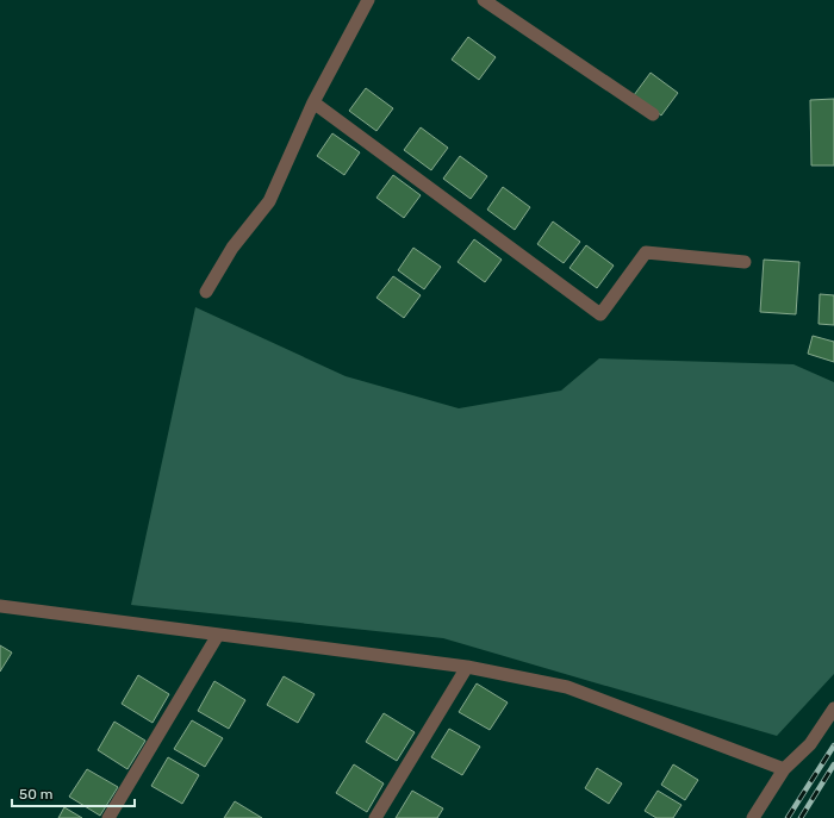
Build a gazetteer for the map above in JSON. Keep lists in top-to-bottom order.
{
  "scale_bar": "50 m"
}
